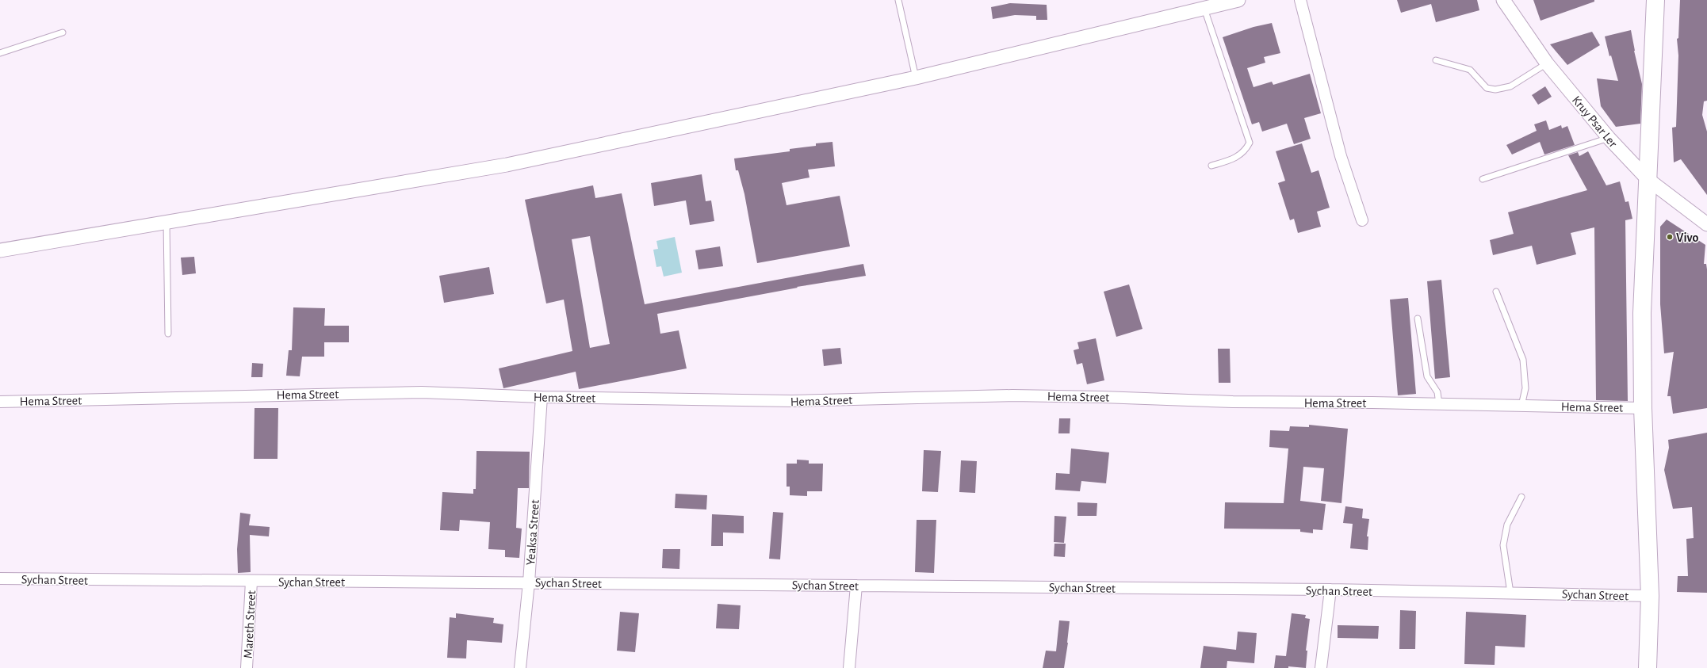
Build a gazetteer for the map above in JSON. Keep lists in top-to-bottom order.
{
  "streets": {
    "street": [
      "Kruy Psar Ler",
      "Hema Street",
      "Yeaksa Street",
      "Sychan Street",
      "Mareth Street"
    ]
  },
  "crossings": [
    ["Hema Street", "Yeaksa Street"],
    ["Yeaksa Street", "Sychan Street"],
    ["Sychan Street", "Mareth Street"]
  ],
  "places": ["Vivo"]
}
